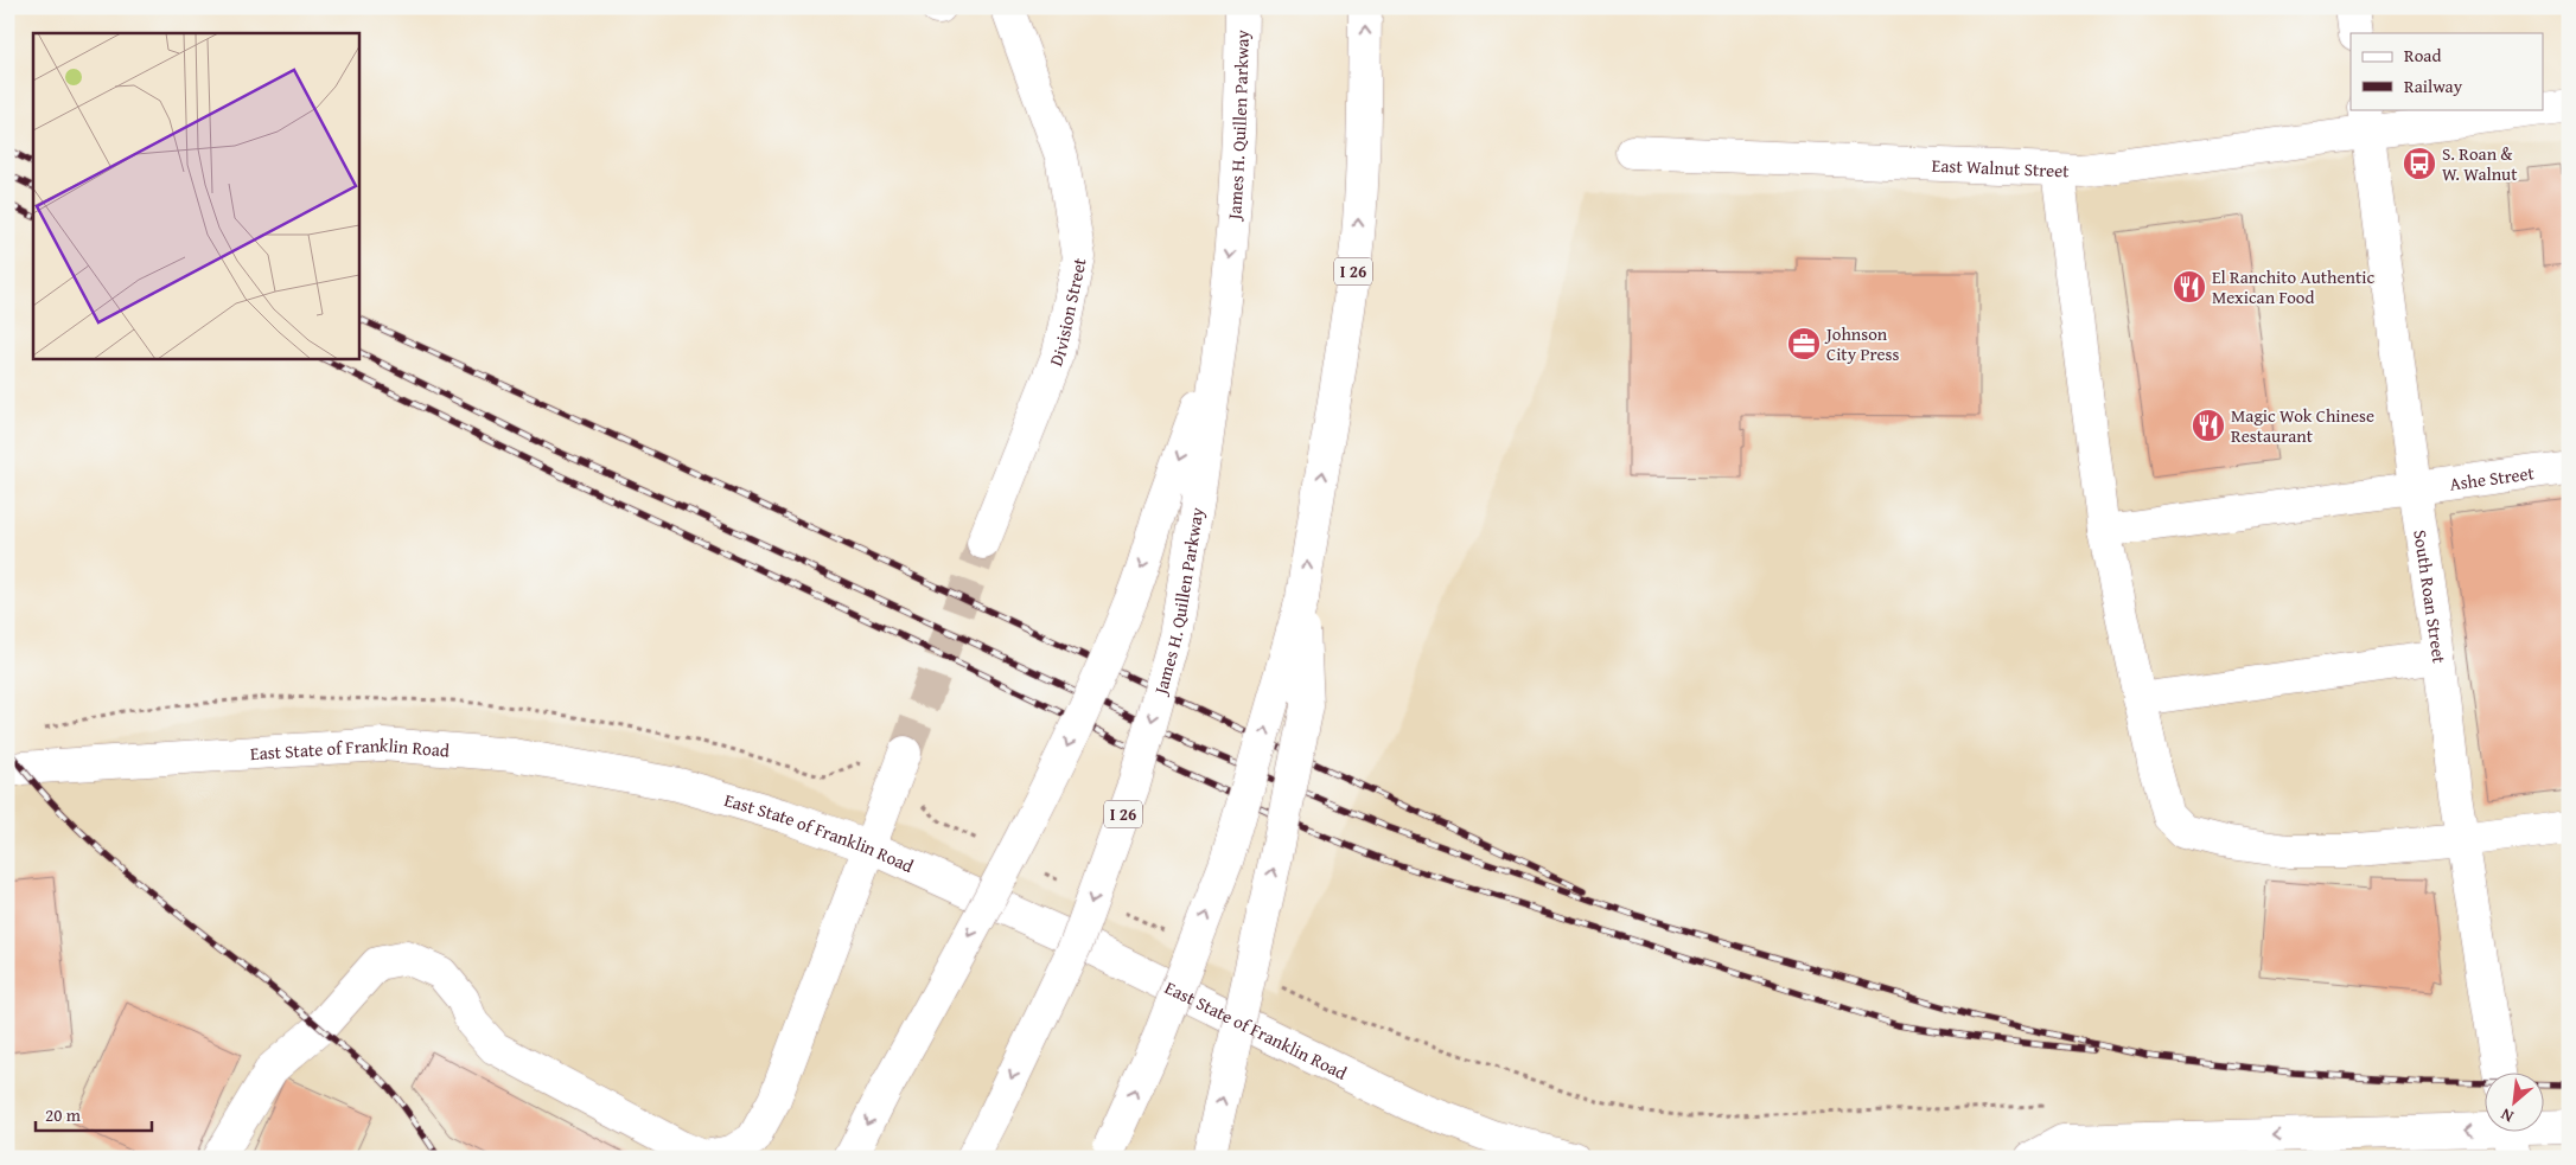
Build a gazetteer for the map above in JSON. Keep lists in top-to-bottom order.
{
  "streets": {
    "main road": [
      "James H. Quillen Parkway",
      "East Walnut Street",
      "I 26",
      "Division Street",
      "Ashe Street",
      "South Roan Street",
      "East State of Franklin Road"
    ]
  },
  "crossings": [
    ["East Walnut Street", "South Roan Street"],
    ["Ashe Street", "South Roan Street"]
  ],
  "places": {
    "bus stop": ["S. Roan & W. Walnut"],
    "restaurant": ["El Ranchito Authentic Mexican Food", "Magic Wok Chinese Restaurant"],
    "office": ["Johnson City Press"]
  },
  "legend": ["Road", "Railway"],
  "scale_bar": "20 m",
  "north": "bottom left"
}
